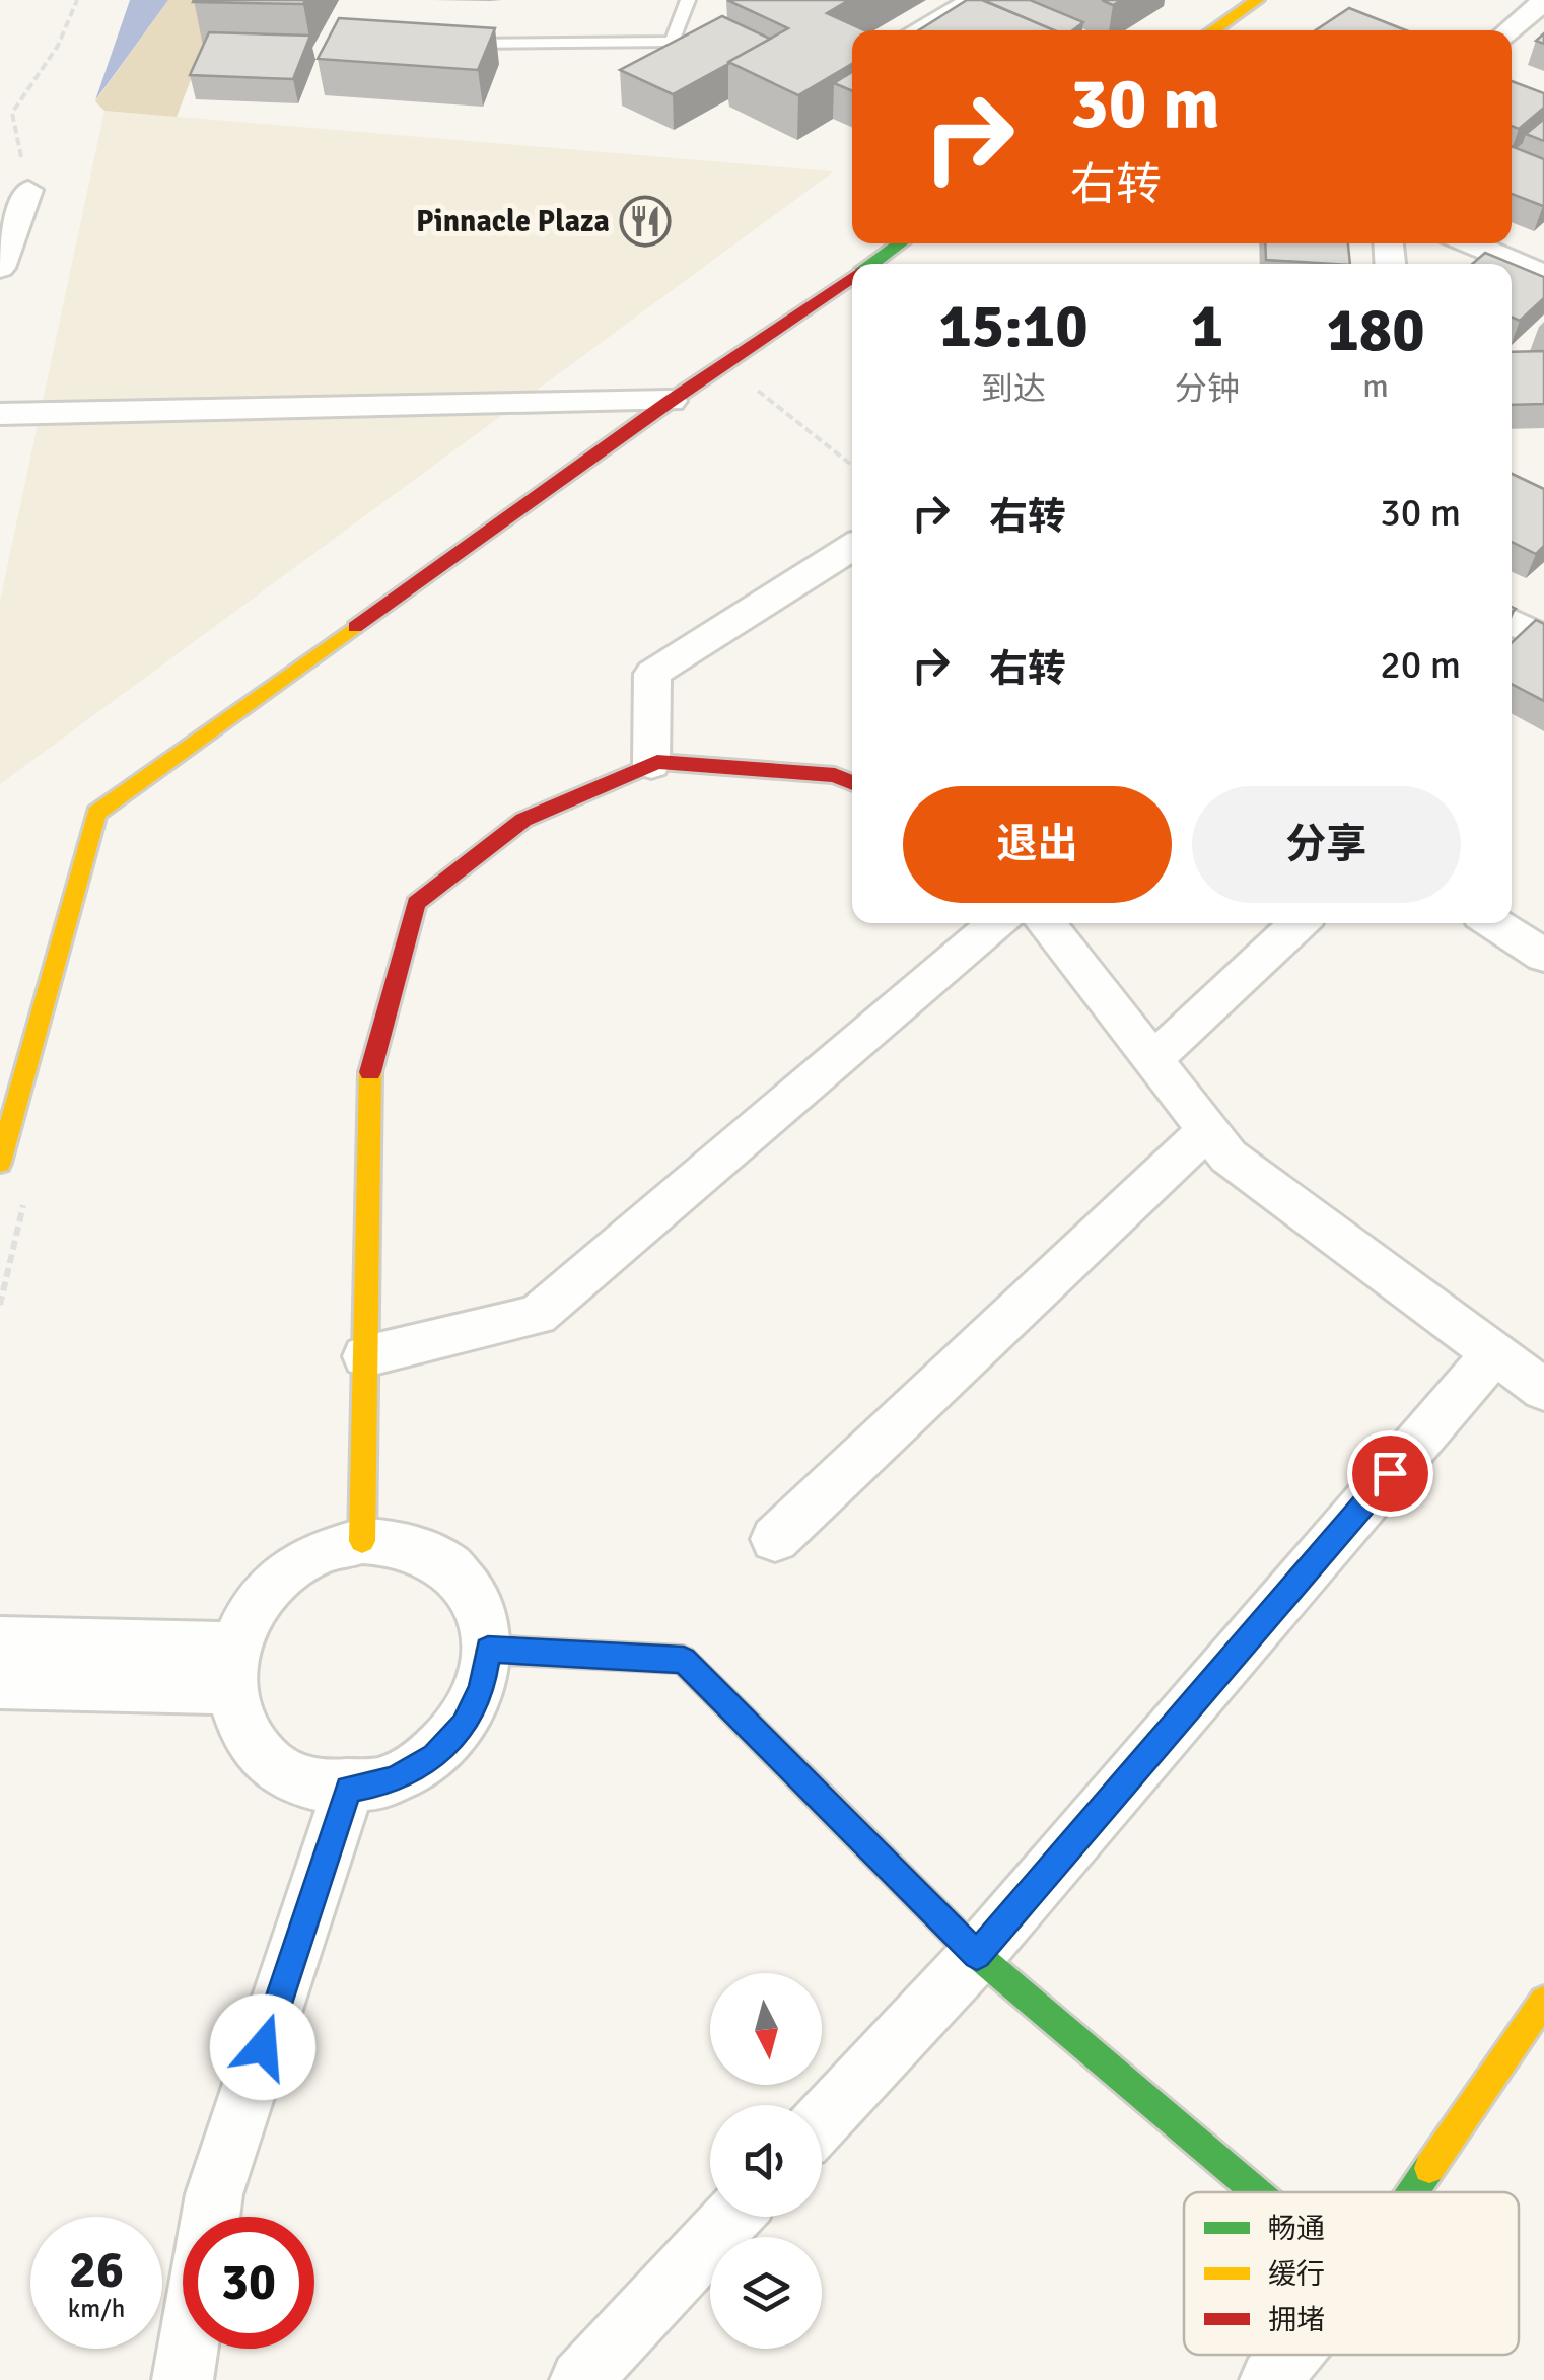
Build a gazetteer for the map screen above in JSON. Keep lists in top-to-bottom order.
{
  "places": {
    "restaurant": ["Pinnacle Plaza"]
  },
  "legend": ["畅通", "缓行", "拥堵"],
  "north": "bottom",
  "page": {
    "turn": ["30 m", "右转"],
    "eta": [
      "15:10",
      "到达",
      "1",
      "分钟",
      "180",
      "m"
    ],
    "list": [
      {
        "name": "右转",
        "value": "30 m"
      },
      {
        "name": "右转",
        "value": "20 m"
      }
    ],
    "buttons": ["退出", "分享"],
    "speed": "26 km/h",
    "limit": "30"
  }
}
